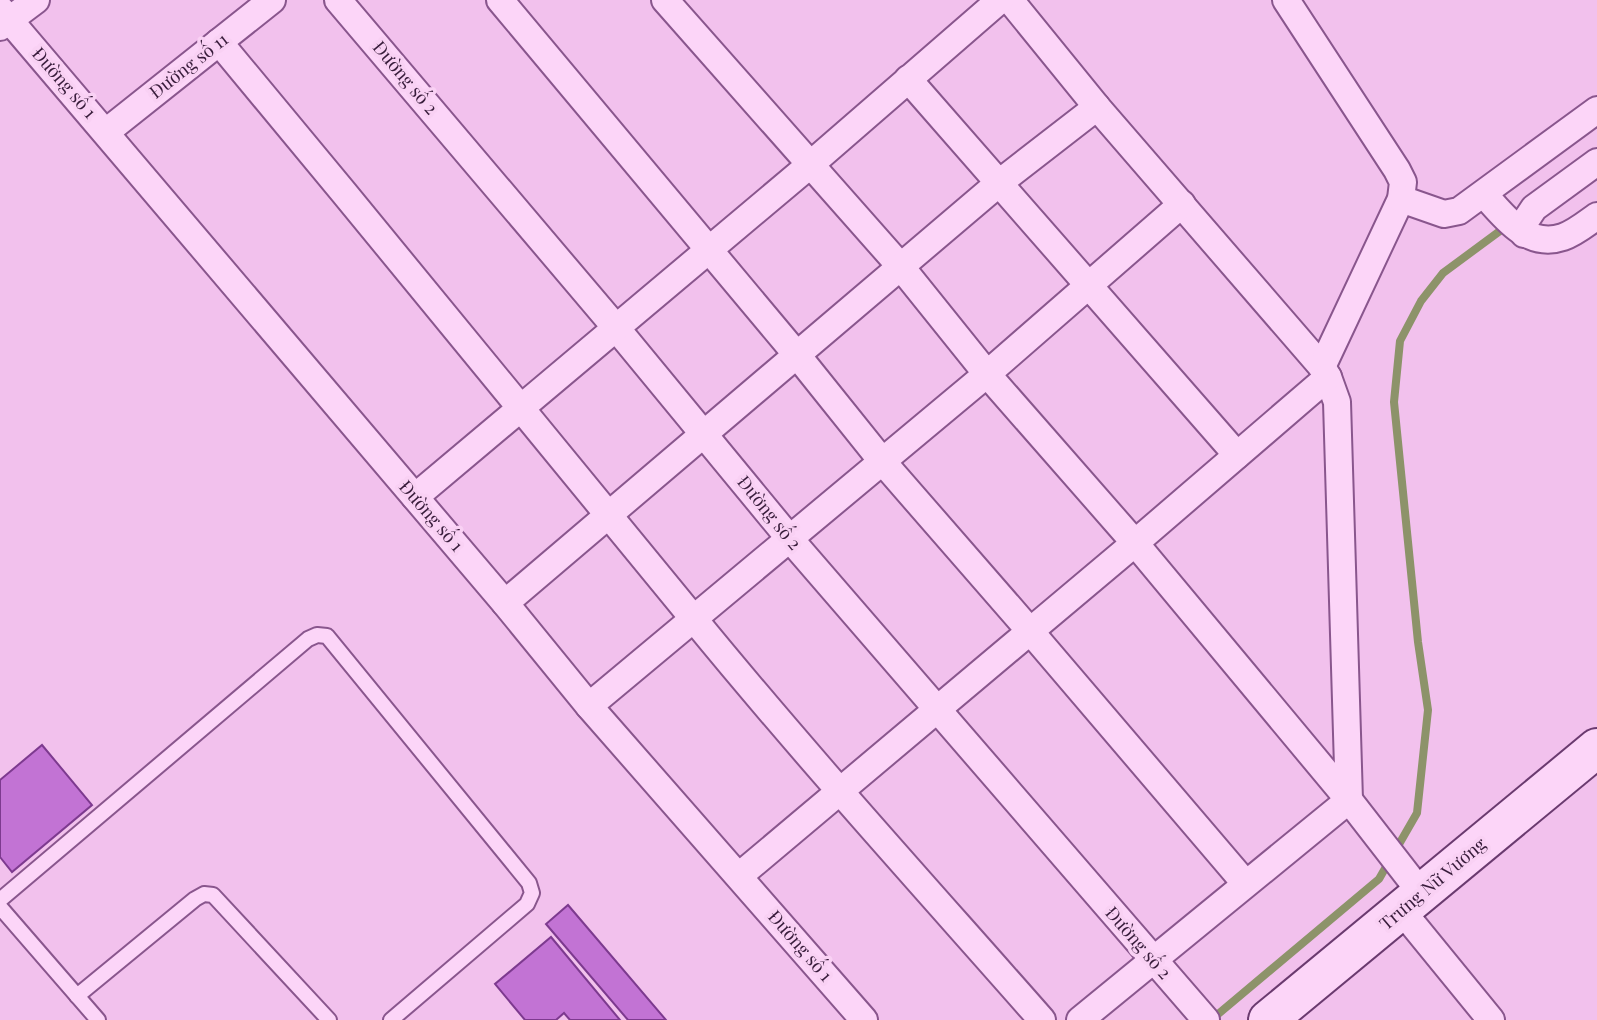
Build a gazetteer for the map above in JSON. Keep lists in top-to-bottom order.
{
  "streets": {
    "street": [
      "Đường số 11",
      "Đường số 2",
      "Đường số 1",
      "Trưng Nữ Vương"
    ]
  },
  "crossings": [
    ["Đường số 11", "Đường số 1"]
  ]
}
